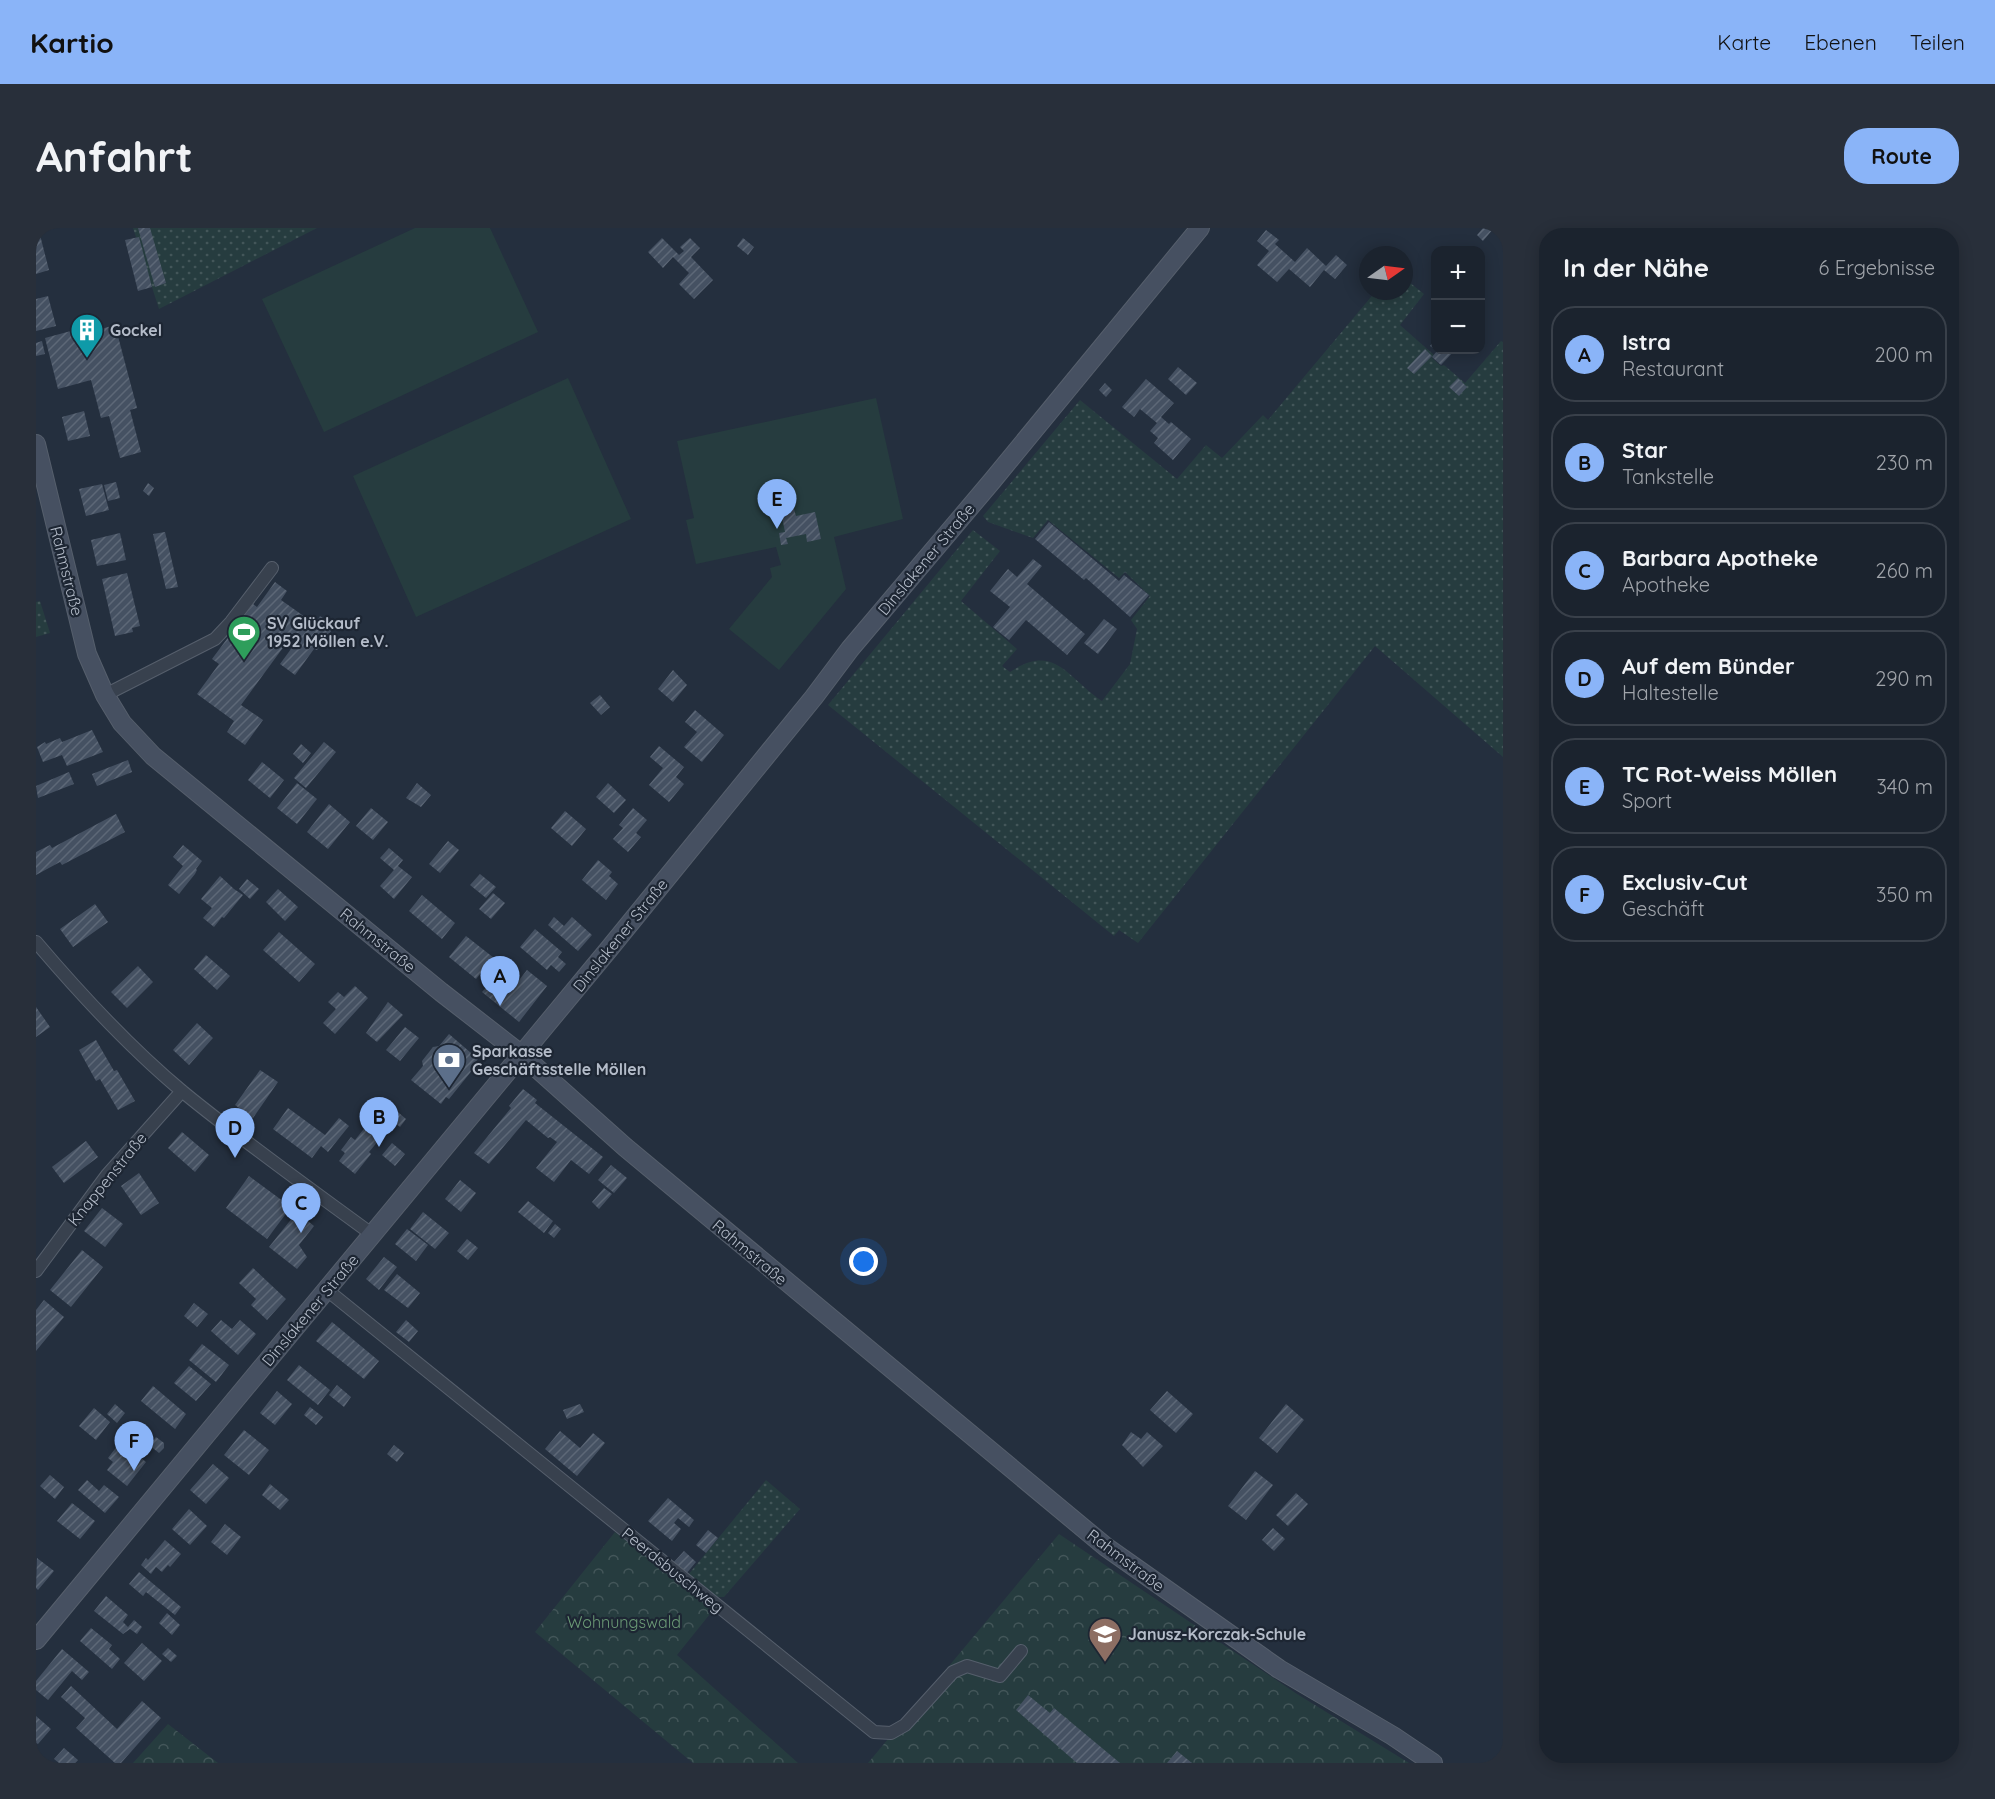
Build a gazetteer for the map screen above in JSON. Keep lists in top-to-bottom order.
{
  "streets": {
    "main road": ["Dinslakener Straße", "Rahmstraße"],
    "street": ["Knappenstraße", "Peerdsbuschweg"]
  },
  "crossings": [
    ["Dinslakener Straße", "Rahmstraße"],
    ["Dinslakener Straße", "Peerdsbuschweg"]
  ],
  "parks": ["Wohnungswald"],
  "places": {
    "building": ["Gockel"],
    "sports": ["SV Glückauf 1952 Möllen e.V."],
    "bank": ["Sparkasse Geschäftsstelle Möllen"],
    "school or university": ["Janusz-Korczak-Schule"]
  },
  "north": "right",
  "page": {
    "header": "Kartio",
    "nav": ["Karte", "Ebenen", "Teilen"],
    "buttons": "Route",
    "title": "Anfahrt",
    "heading": ["In der Nähe", "6 Ergebnisse"],
    "map_buttons": ["+", "−"],
    "list": [
      {
        "mark": "A",
        "name": "Istra",
        "note": "Restaurant",
        "value": "200 m"
      },
      {
        "mark": "B",
        "name": "Star",
        "note": "Tankstelle",
        "value": "230 m"
      },
      {
        "mark": "C",
        "name": "Barbara Apotheke",
        "note": "Apotheke",
        "value": "260 m"
      },
      {
        "mark": "D",
        "name": "Auf dem Bünder",
        "note": "Haltestelle",
        "value": "290 m"
      },
      {
        "mark": "E",
        "name": "TC Rot-Weiss Möllen",
        "note": "Sport",
        "value": "340 m"
      },
      {
        "mark": "F",
        "name": "Exclusiv-Cut",
        "note": "Geschäft",
        "value": "350 m"
      }
    ],
    "pins": [
      "E",
      "A",
      "B",
      "D",
      "C",
      "F"
    ]
  }
}
